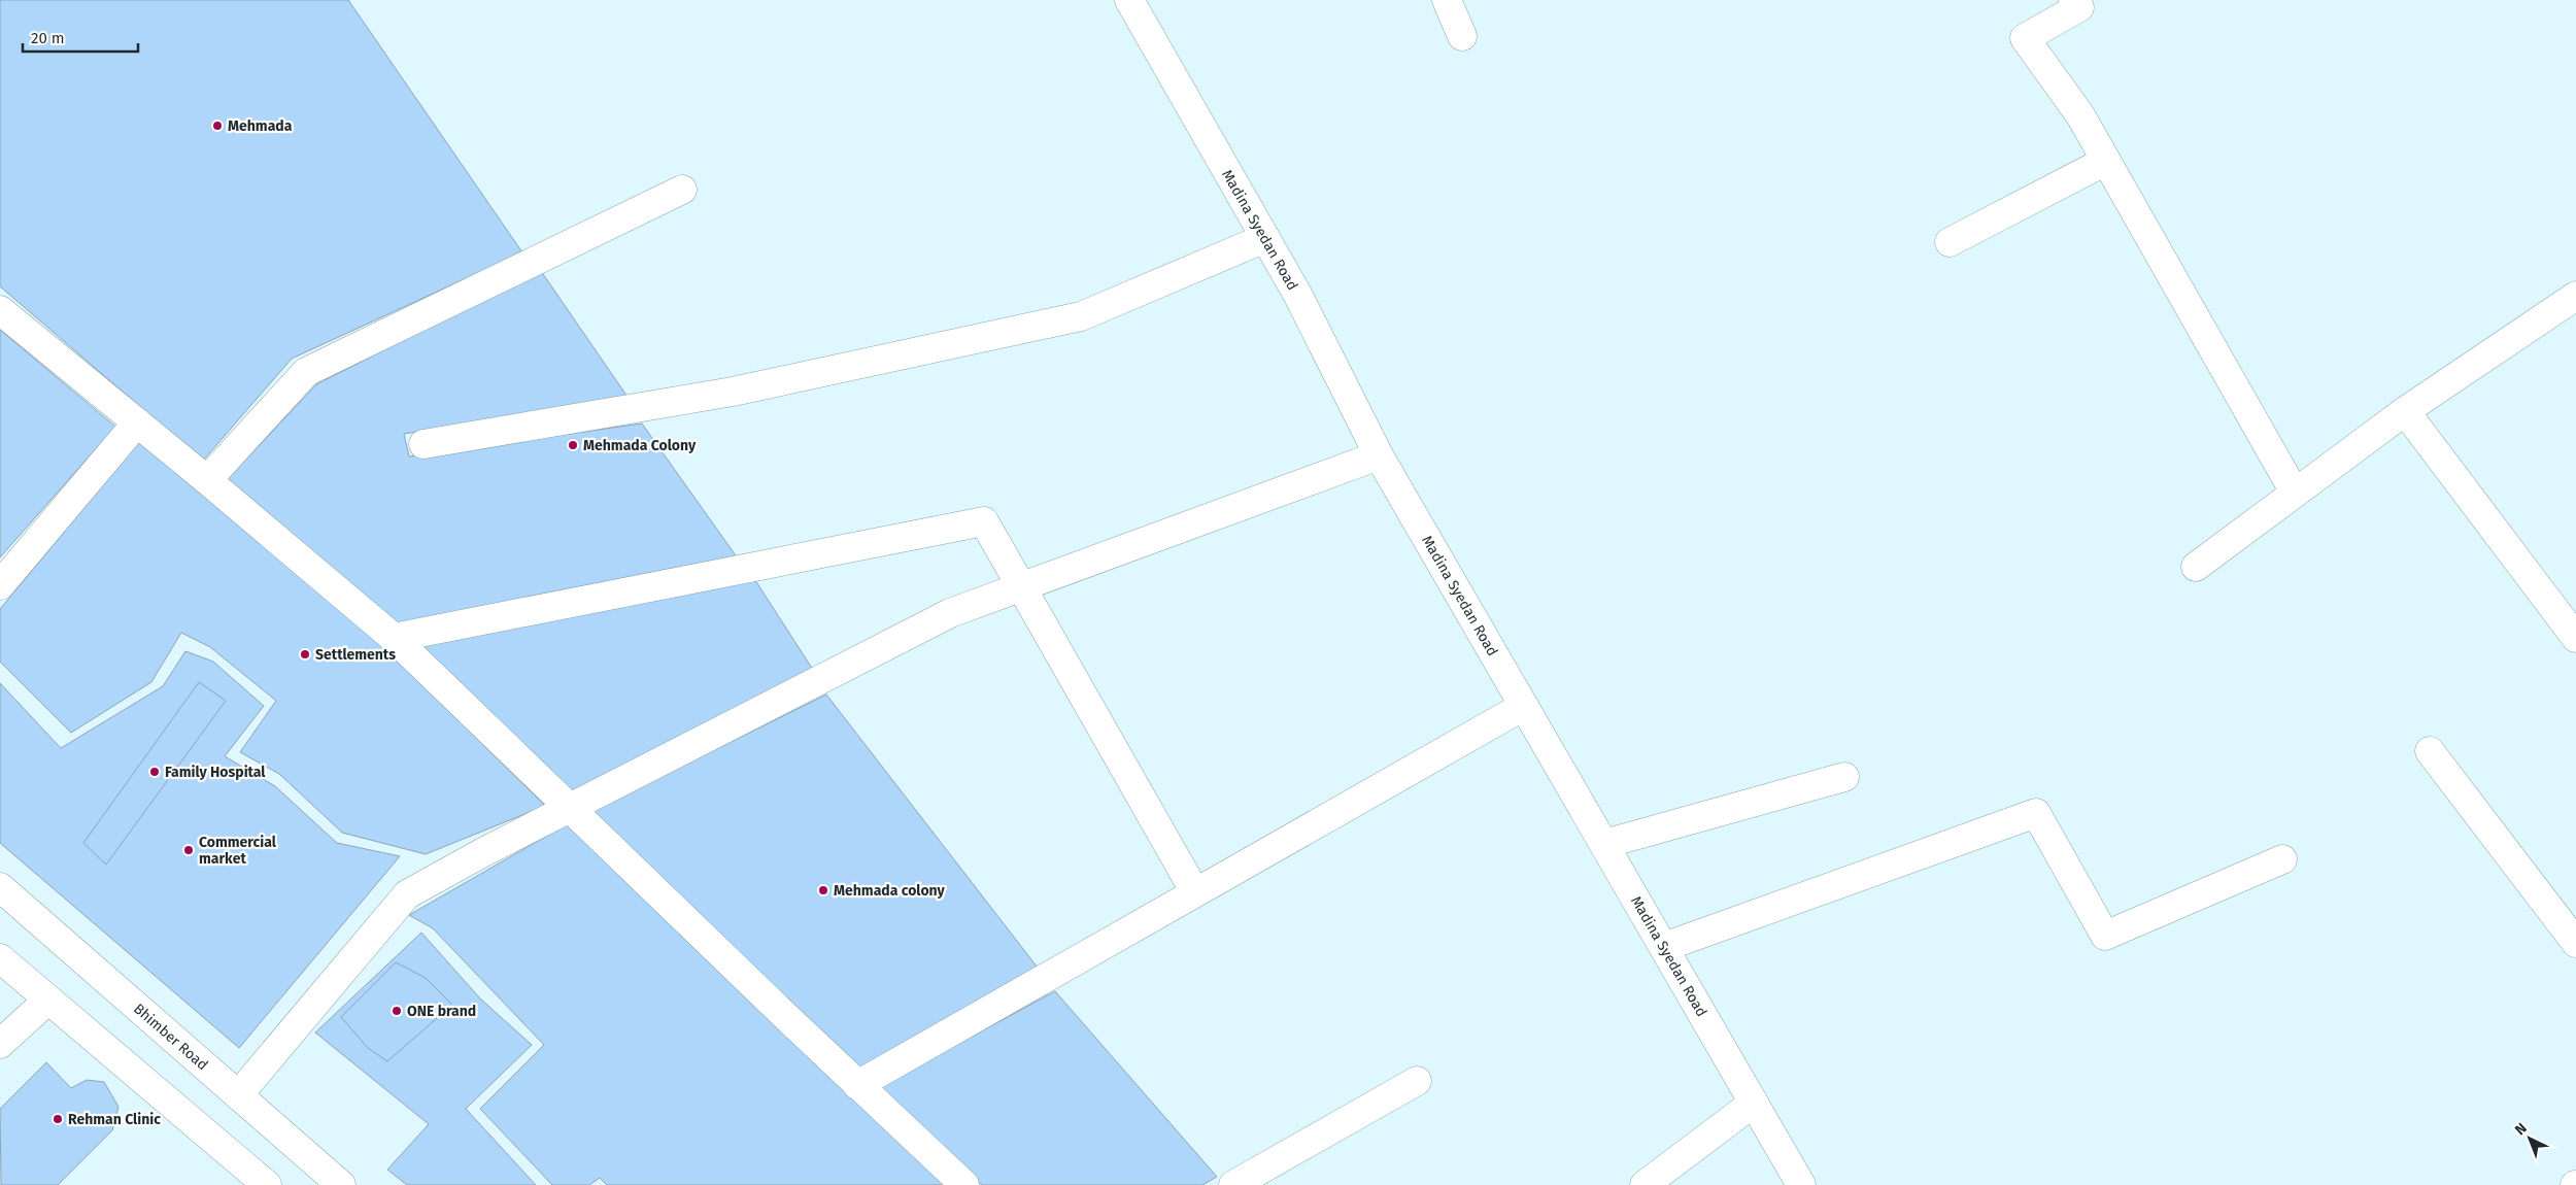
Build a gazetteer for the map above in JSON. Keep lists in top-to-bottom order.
{
  "streets": {
    "street": ["Madina Syedan Road", "Bhimber Road"]
  },
  "places": [
    "Mehmada",
    "Mehmada Colony",
    "Settlements",
    "Family Hospital",
    "Commercial market",
    "Mehmada colony",
    "ONE brand",
    "Rehman Clinic"
  ],
  "scale_bar": "20 m",
  "north": "top left"
}
